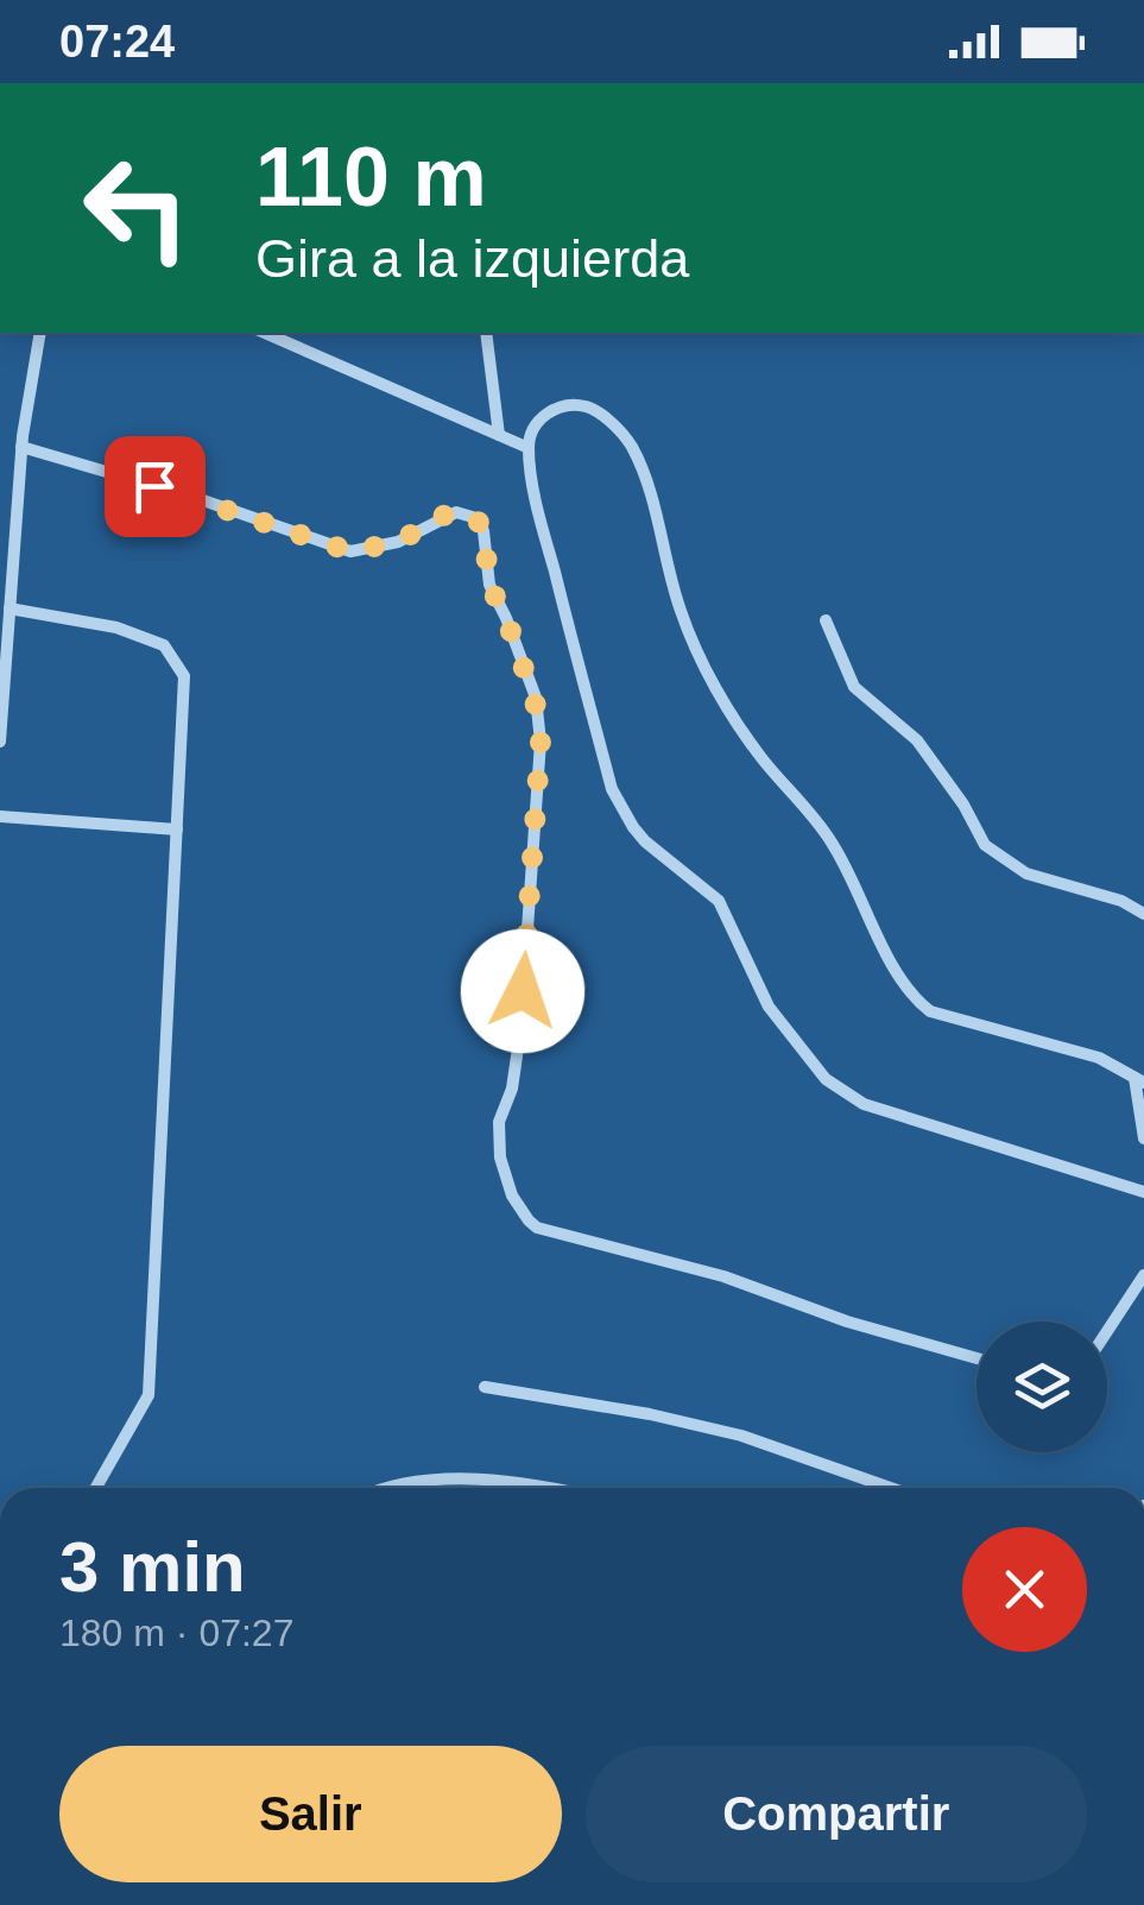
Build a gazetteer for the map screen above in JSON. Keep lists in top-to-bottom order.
{
  "page": {
    "status": "07:24",
    "turn": ["110 m", "Gira a la izquierda"],
    "heading": ["3 min", "180 m · 07:27"],
    "buttons": ["Salir", "Compartir"]
  }
}
